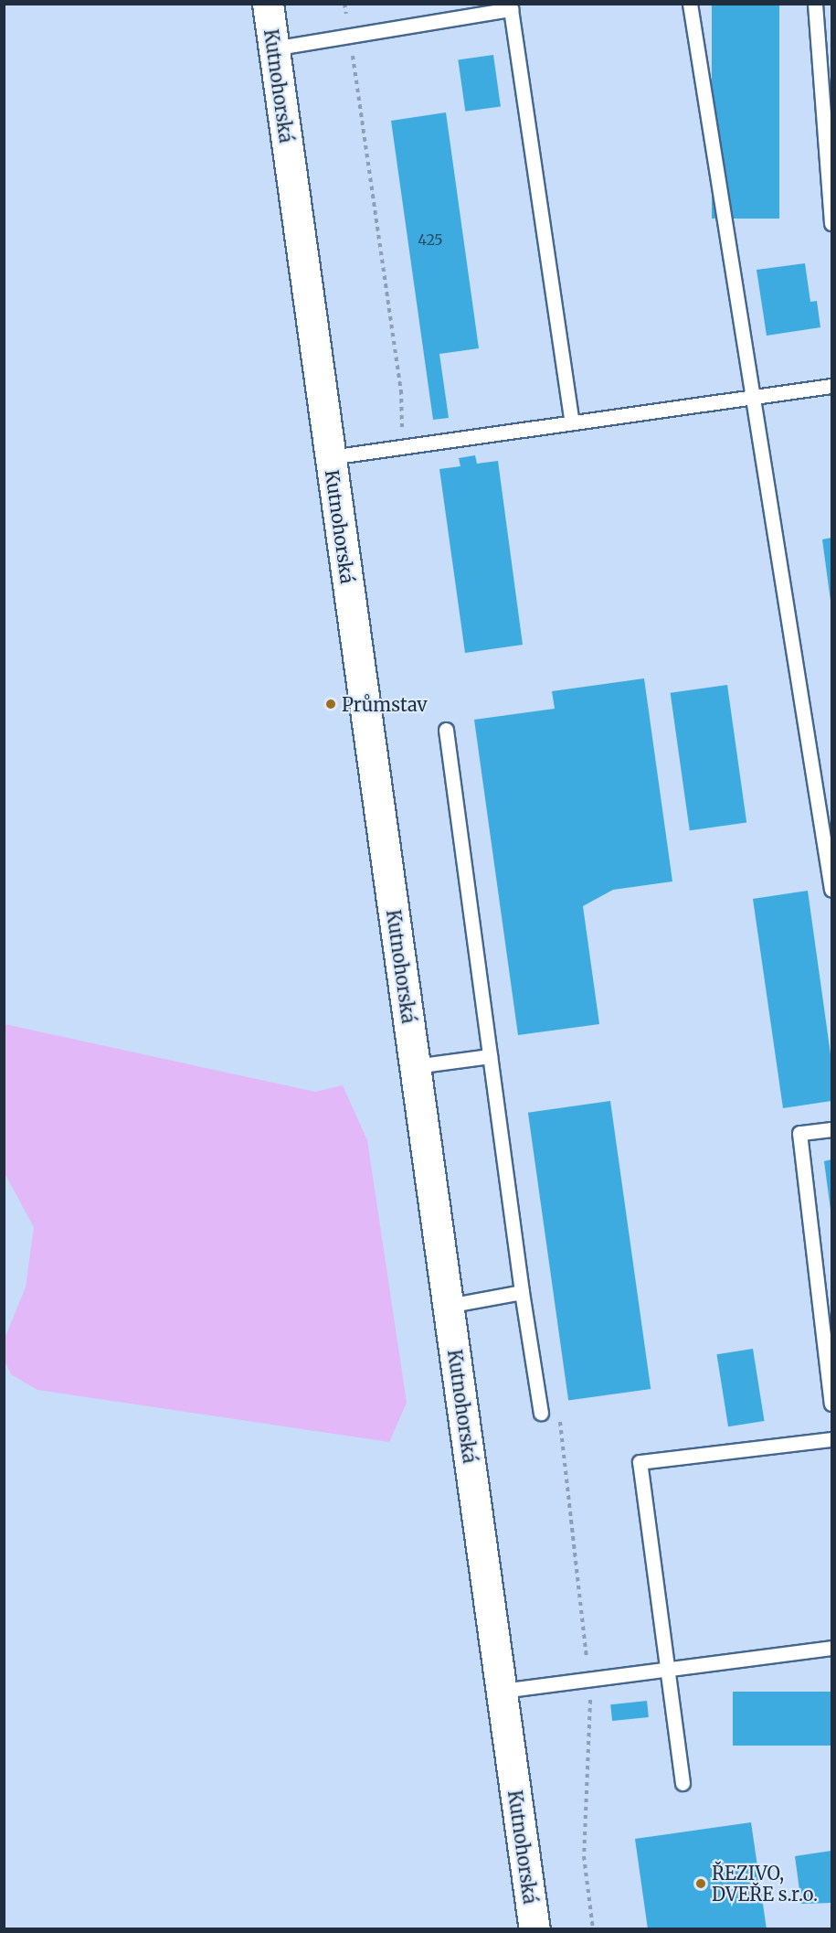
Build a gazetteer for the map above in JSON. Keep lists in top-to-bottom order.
{
  "streets": {
    "main road": ["Kutnohorská"]
  },
  "places": ["Průmstav", "ŘEZIVO, DVEŘE s.r.o."],
  "house_numbers": ["425"]
}
